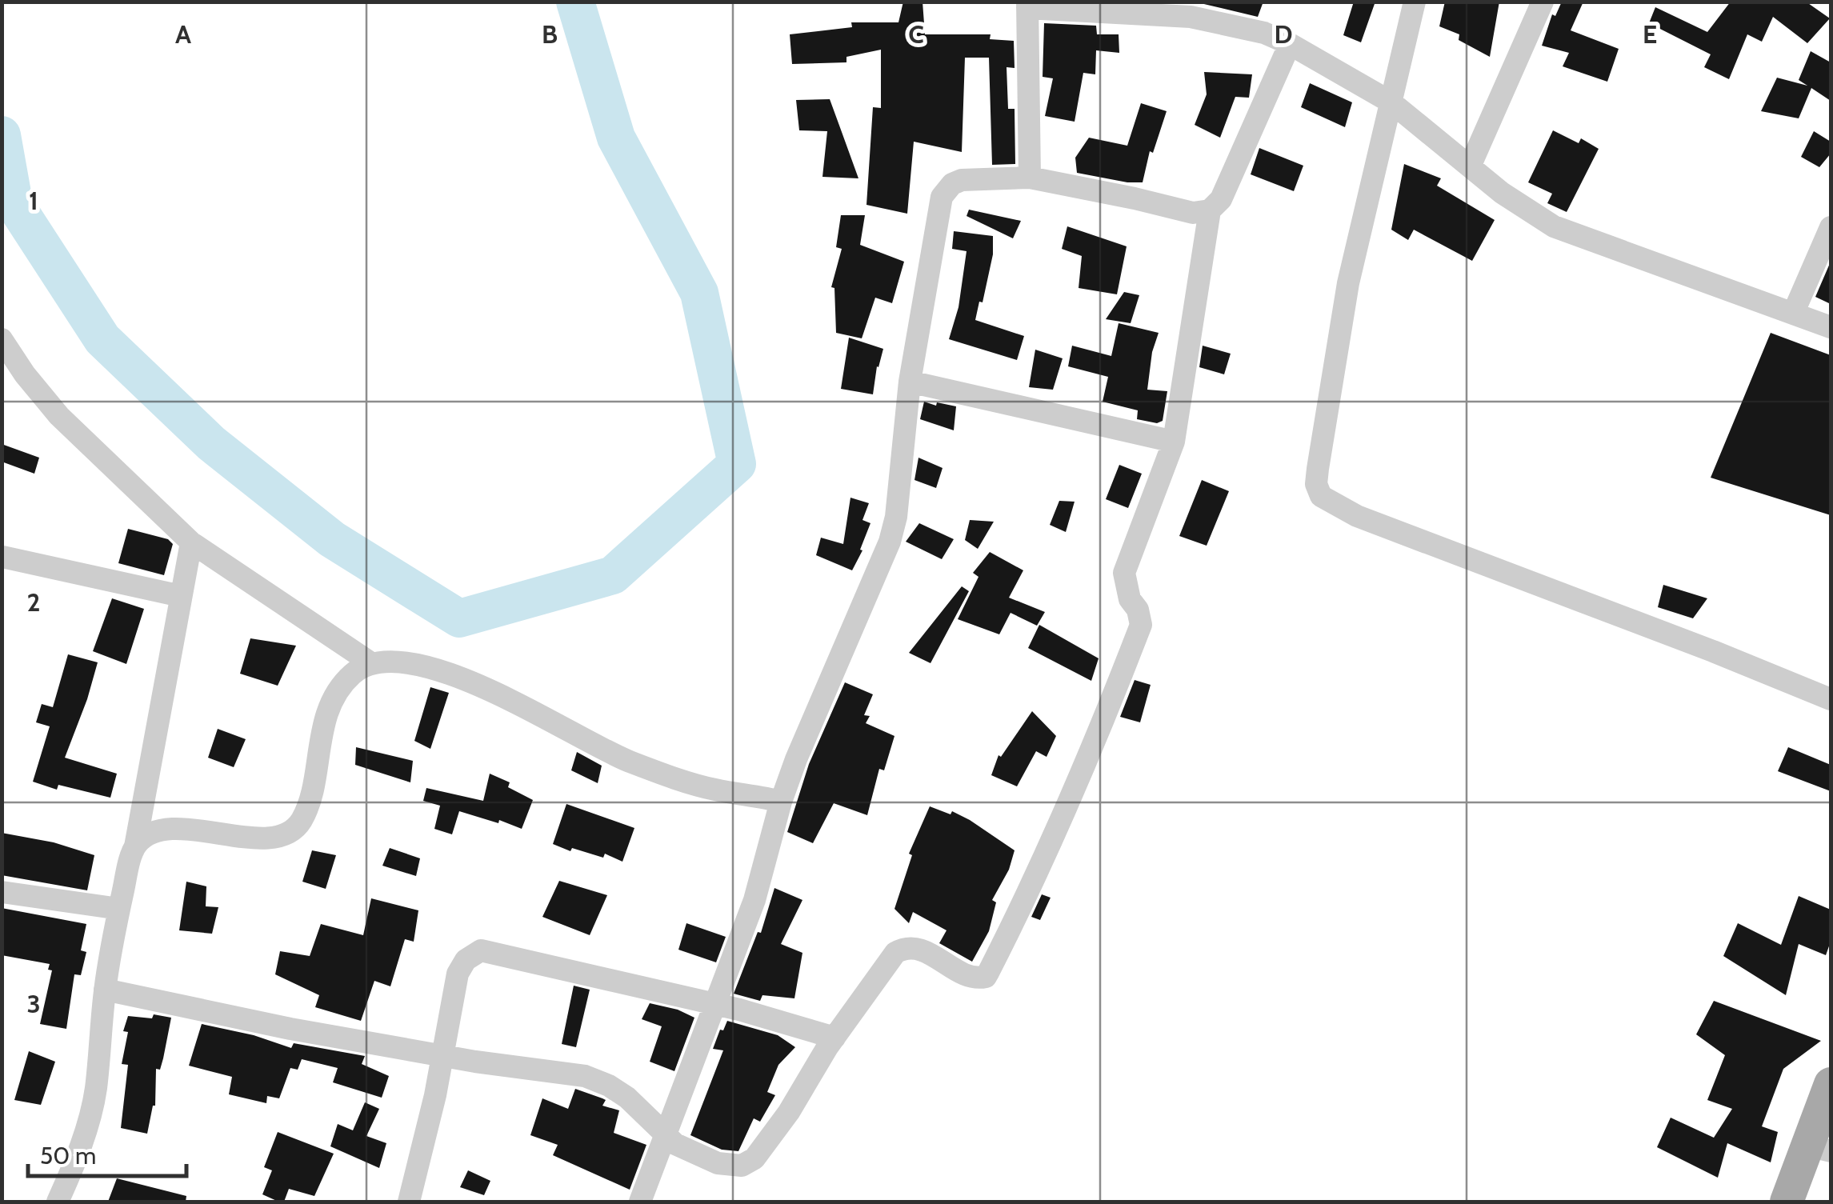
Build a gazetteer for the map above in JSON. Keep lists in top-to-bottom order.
{
  "scale_bar": "50 m",
  "grid": {
    "columns": [
      "A",
      "B",
      "C",
      "D",
      "E"
    ],
    "rows": ["1", "2", "3"]
  }
}
